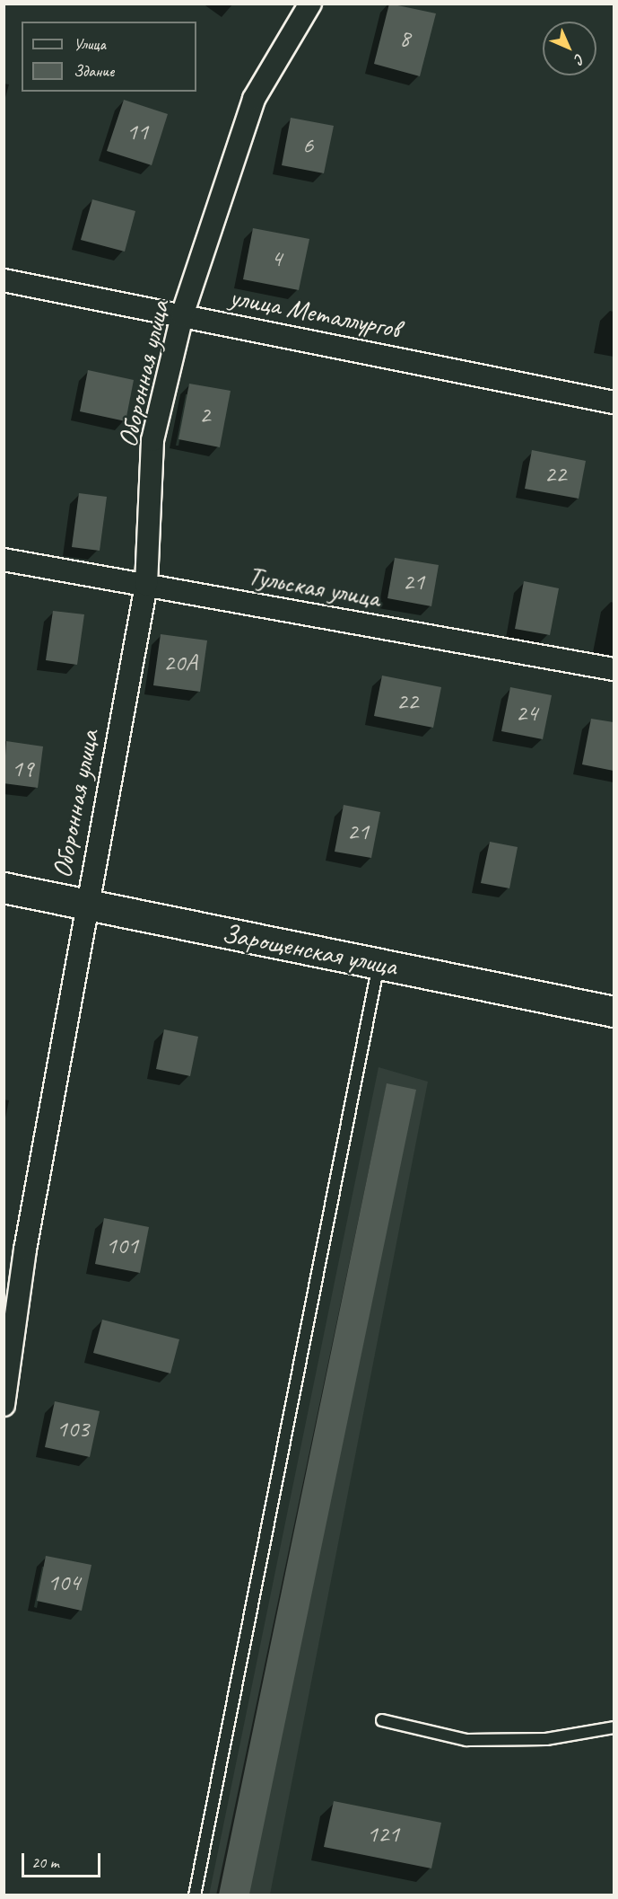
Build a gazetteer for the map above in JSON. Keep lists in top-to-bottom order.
{
  "streets": {
    "street": [
      "улица Металлургов",
      "Оборонная улица",
      "Тульская улица",
      "Зарощенская улица"
    ]
  },
  "crossings": [
    ["улица Металлургов", "Оборонная улица"],
    ["Оборонная улица", "Тульская улица"],
    ["Оборонная улица", "Зарощенская улица"]
  ],
  "house_numbers": [
    "8",
    "11",
    "6",
    "4",
    "2",
    "22",
    "21",
    "20А",
    "22",
    "24",
    "19",
    "21",
    "101",
    "103",
    "104",
    "121"
  ],
  "legend": ["Улица", "Здание"],
  "scale_bar": "20 m",
  "north": "bottom right"
}
